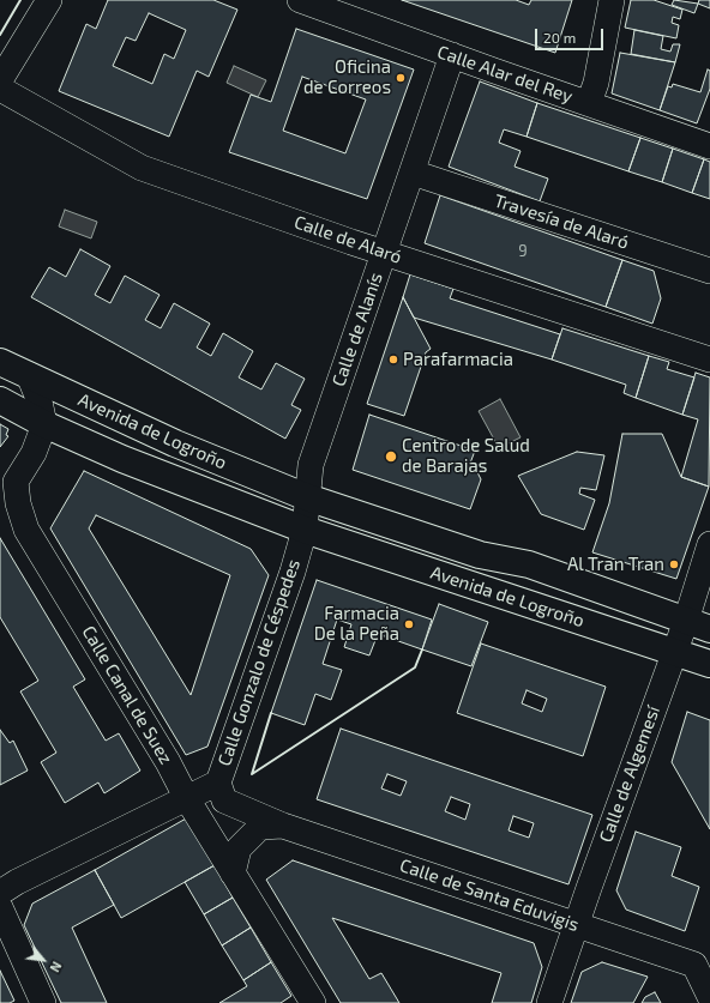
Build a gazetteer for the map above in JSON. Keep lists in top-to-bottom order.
{
  "streets": {
    "main road": ["Avenida de Logroño"],
    "street": [
      "Calle Alar del Rey",
      "Travesía de Alaró",
      "Calle de Alaró",
      "Calle de Alanís",
      "Calle Gonzalo de Céspedes",
      "Calle Canal de Suez",
      "Calle de Algemesí",
      "Calle de Santa Eduvigis"
    ]
  },
  "crossings": [
    ["Calle Alar del Rey", "Calle de Alanís"],
    ["Travesía de Alaró", "Calle de Alanís"],
    ["Calle de Alaró", "Calle de Alanís"],
    ["Calle de Alanís", "Avenida de Logroño"],
    ["Avenida de Logroño", "Calle Gonzalo de Céspedes"],
    ["Avenida de Logroño", "Calle Canal de Suez"],
    ["Avenida de Logroño", "Calle de Algemesí"],
    ["Calle Gonzalo de Céspedes", "Calle Canal de Suez"],
    ["Calle Gonzalo de Céspedes", "Calle de Santa Eduvigis"],
    ["Calle Canal de Suez", "Calle de Santa Eduvigis"],
    ["Calle de Algemesí", "Calle de Santa Eduvigis"]
  ],
  "places": [
    "Oficina de Correos",
    "Parafarmacia",
    "Centro de Salud de Barajas",
    "Al Tran Tran",
    "Farmacia De la Peña"
  ],
  "house_numbers": ["9"],
  "scale_bar": "20 m",
  "north": "bottom right"
}
